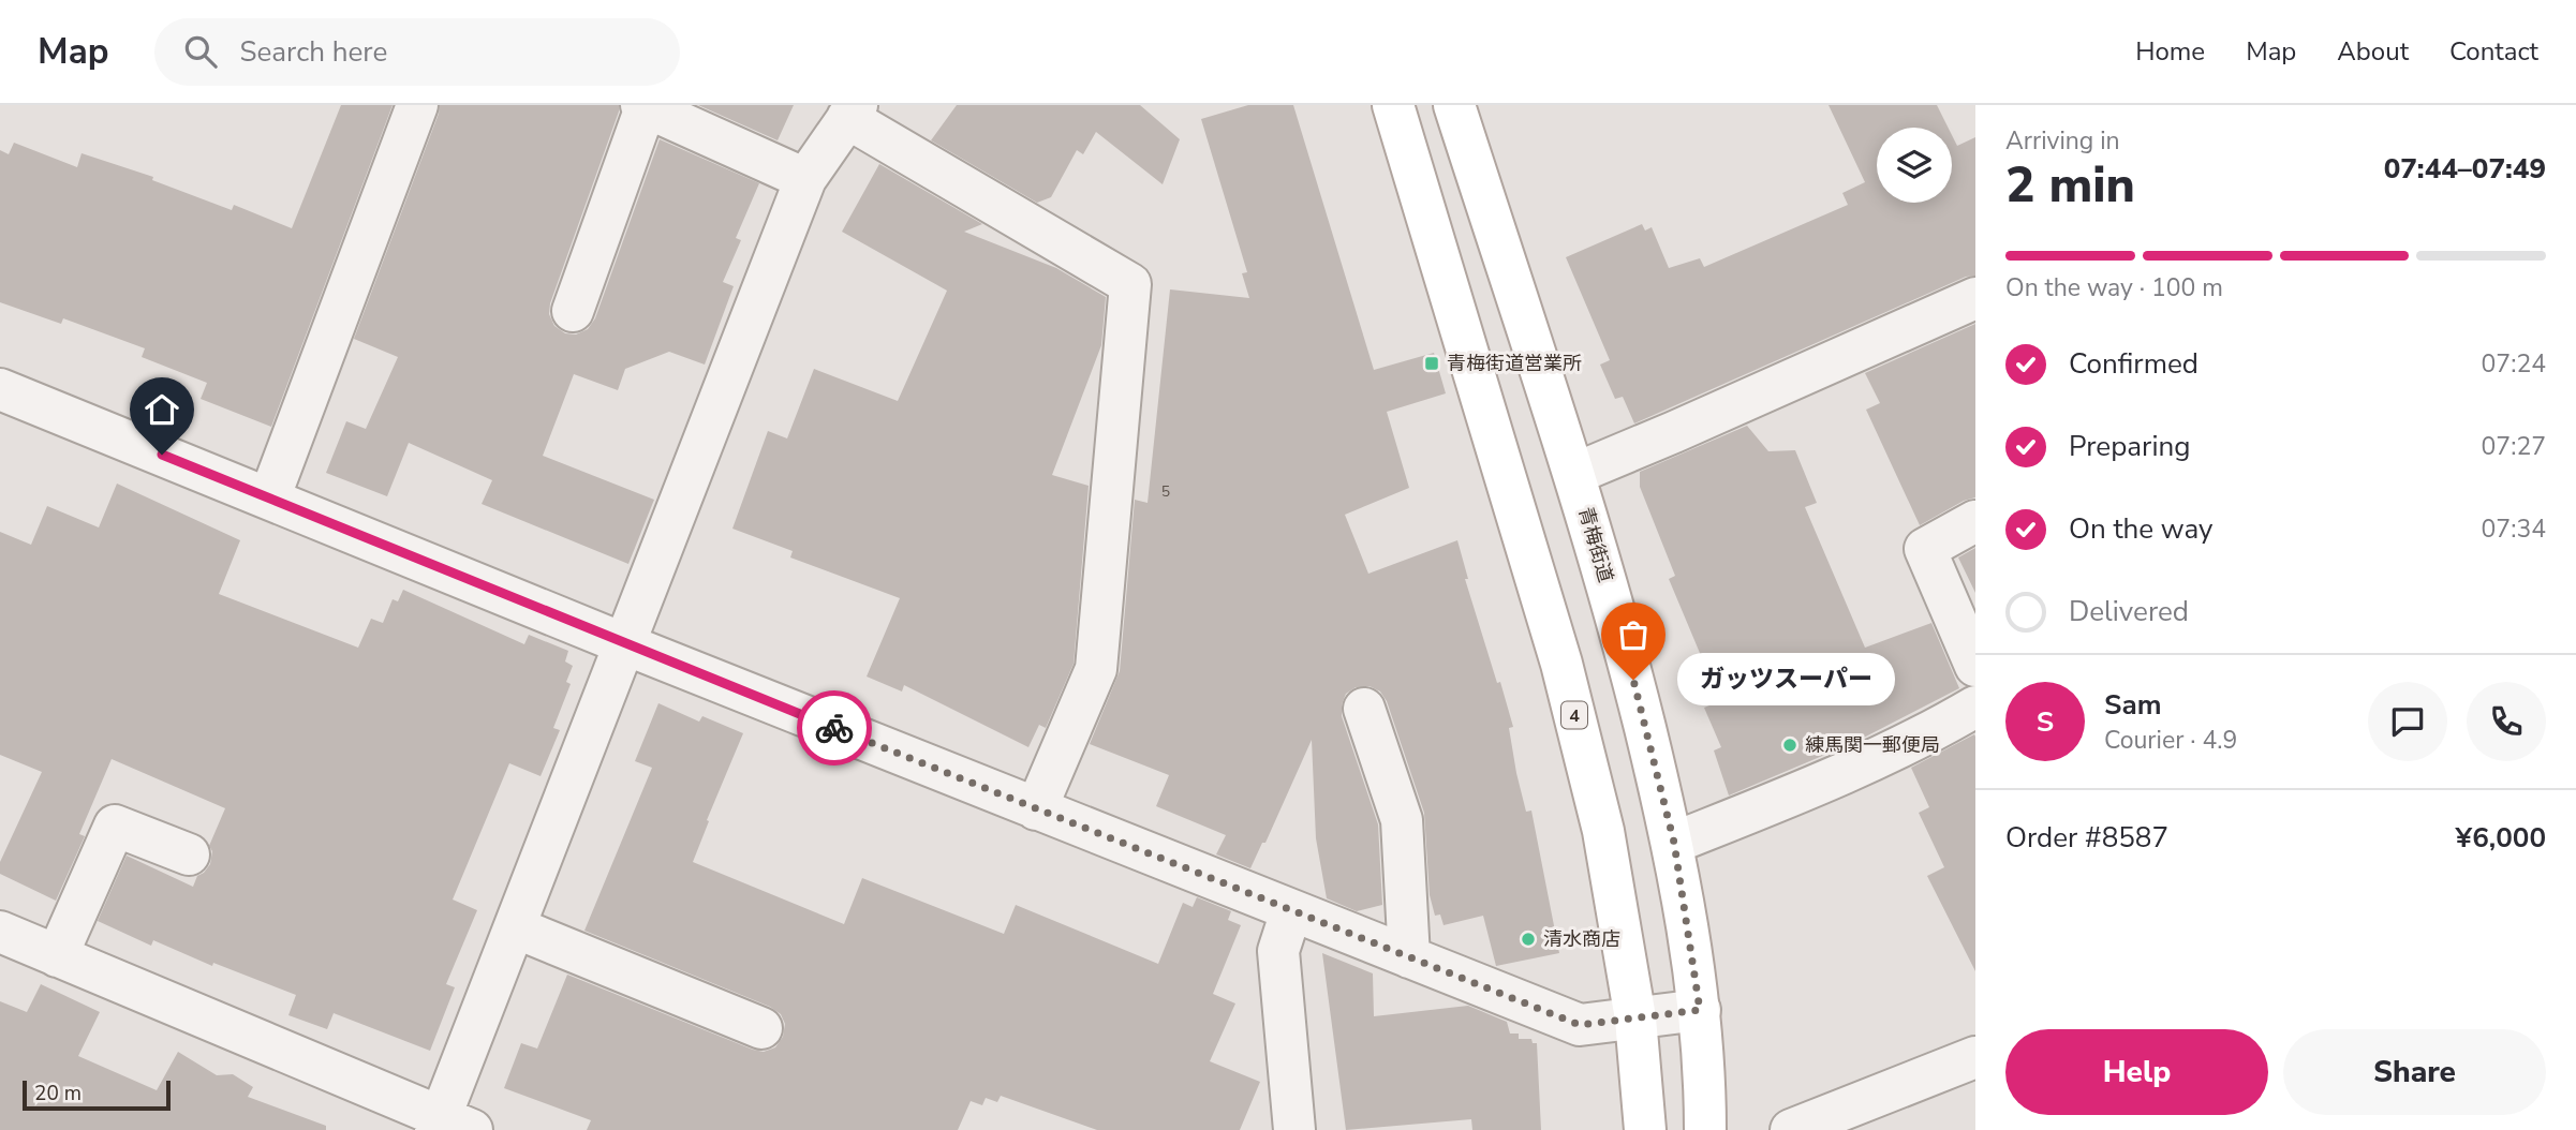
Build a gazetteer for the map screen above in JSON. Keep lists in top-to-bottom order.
{
  "streets": {
    "main road": ["青梅街道", "4"]
  },
  "places": {
    "transit": ["青梅街道営業所"],
    "other": ["ガッツスーパー", "練馬関一郵便局", "清水商店"]
  },
  "house_numbers": ["5"],
  "scale_bar": "20 m",
  "page": {
    "header": "Map",
    "search": "Search here",
    "nav": [
      "Home",
      "Map",
      "About",
      "Contact"
    ],
    "heading": ["2 min", "Arriving in", "07:44–07:49"],
    "panel": [
      "Sam",
      "Courier · 4.9",
      "Order #8587",
      "¥6,000"
    ],
    "bar": "On the way · 100 m",
    "list": [
      ["Confirmed", "07:24"],
      ["Preparing", "07:27"],
      ["On the way", "07:34"],
      "Delivered"
    ],
    "bubble": "ガッツスーパー",
    "round": "S",
    "buttons": ["Help", "Share"],
    "scale": "20 m"
  }
}
